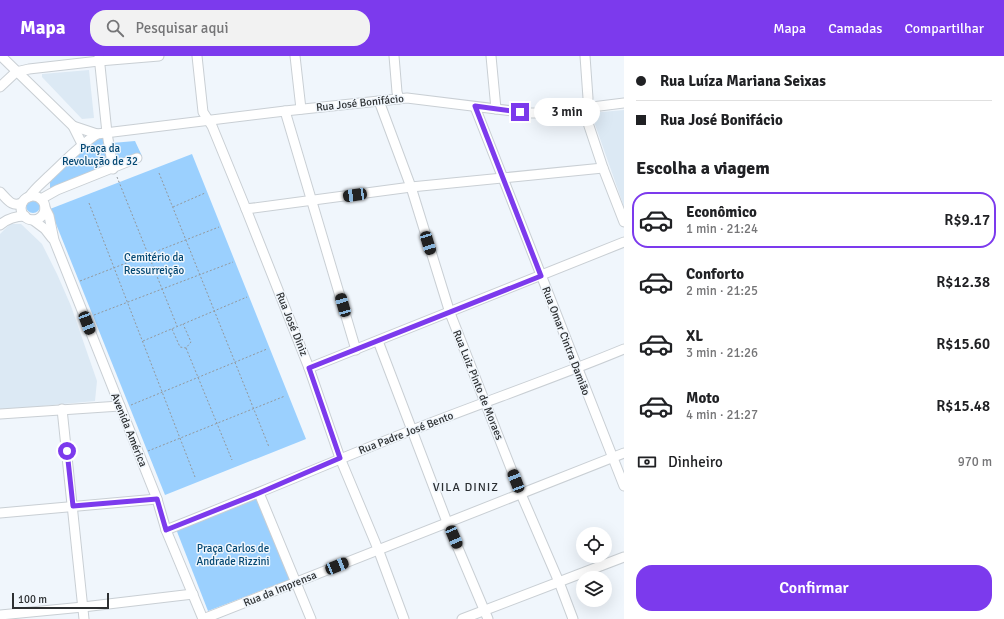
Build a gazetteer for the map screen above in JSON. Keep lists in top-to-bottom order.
{
  "streets": {
    "street": [
      "Rua José Bonifácio",
      "Rua José Diniz",
      "Rua Omar Cintra Damião",
      "Rua Luiz Pinto de Moraes",
      "Avenida América",
      "Rua Padre José Bento",
      "Rua da Imprensa"
    ]
  },
  "crossings": [
    ["Rua José Bonifácio", "Rua José Diniz"],
    ["Rua José Bonifácio", "Rua Omar Cintra Damião"],
    ["Rua José Bonifácio", "Rua Luiz Pinto de Moraes"],
    ["Rua José Diniz", "Rua Padre José Bento"],
    ["Rua José Diniz", "Rua da Imprensa"],
    ["Rua Omar Cintra Damião", "Rua Padre José Bento"],
    ["Rua Omar Cintra Damião", "Rua da Imprensa"],
    ["Rua Luiz Pinto de Moraes", "Rua Padre José Bento"],
    ["Rua Luiz Pinto de Moraes", "Rua da Imprensa"],
    ["Avenida América", "Rua Padre José Bento"],
    ["Avenida América", "Rua da Imprensa"]
  ],
  "districts": ["VILA DINIZ"],
  "parks": ["Praça da Revolução de 32", "Cemitério da Ressurreição", "Praça Carlos de Andrade Rizzini"],
  "scale_bar": "100 m",
  "page": {
    "header": "Mapa",
    "search": "Pesquisar aqui",
    "nav": ["Mapa", "Camadas", "Compartilhar"],
    "banner": ["Rua Luíza Mariana Seixas", "Rua José Bonifácio"],
    "bubble": "3 min",
    "heading": "Escolha a viagem",
    "list": [
      {
        "name": "Econômico",
        "note": "1 min · 21:24",
        "value": "R$9.17"
      },
      {
        "name": "Conforto",
        "note": "2 min · 21:25",
        "value": "R$12.38"
      },
      {
        "name": "XL",
        "note": "3 min · 21:26",
        "value": "R$15.60"
      },
      {
        "name": "Moto",
        "note": "4 min · 21:27",
        "value": "R$15.48"
      }
    ],
    "pay": ["Dinheiro", "970 m"],
    "buttons": "Confirmar",
    "scale": "100 m"
  }
}
